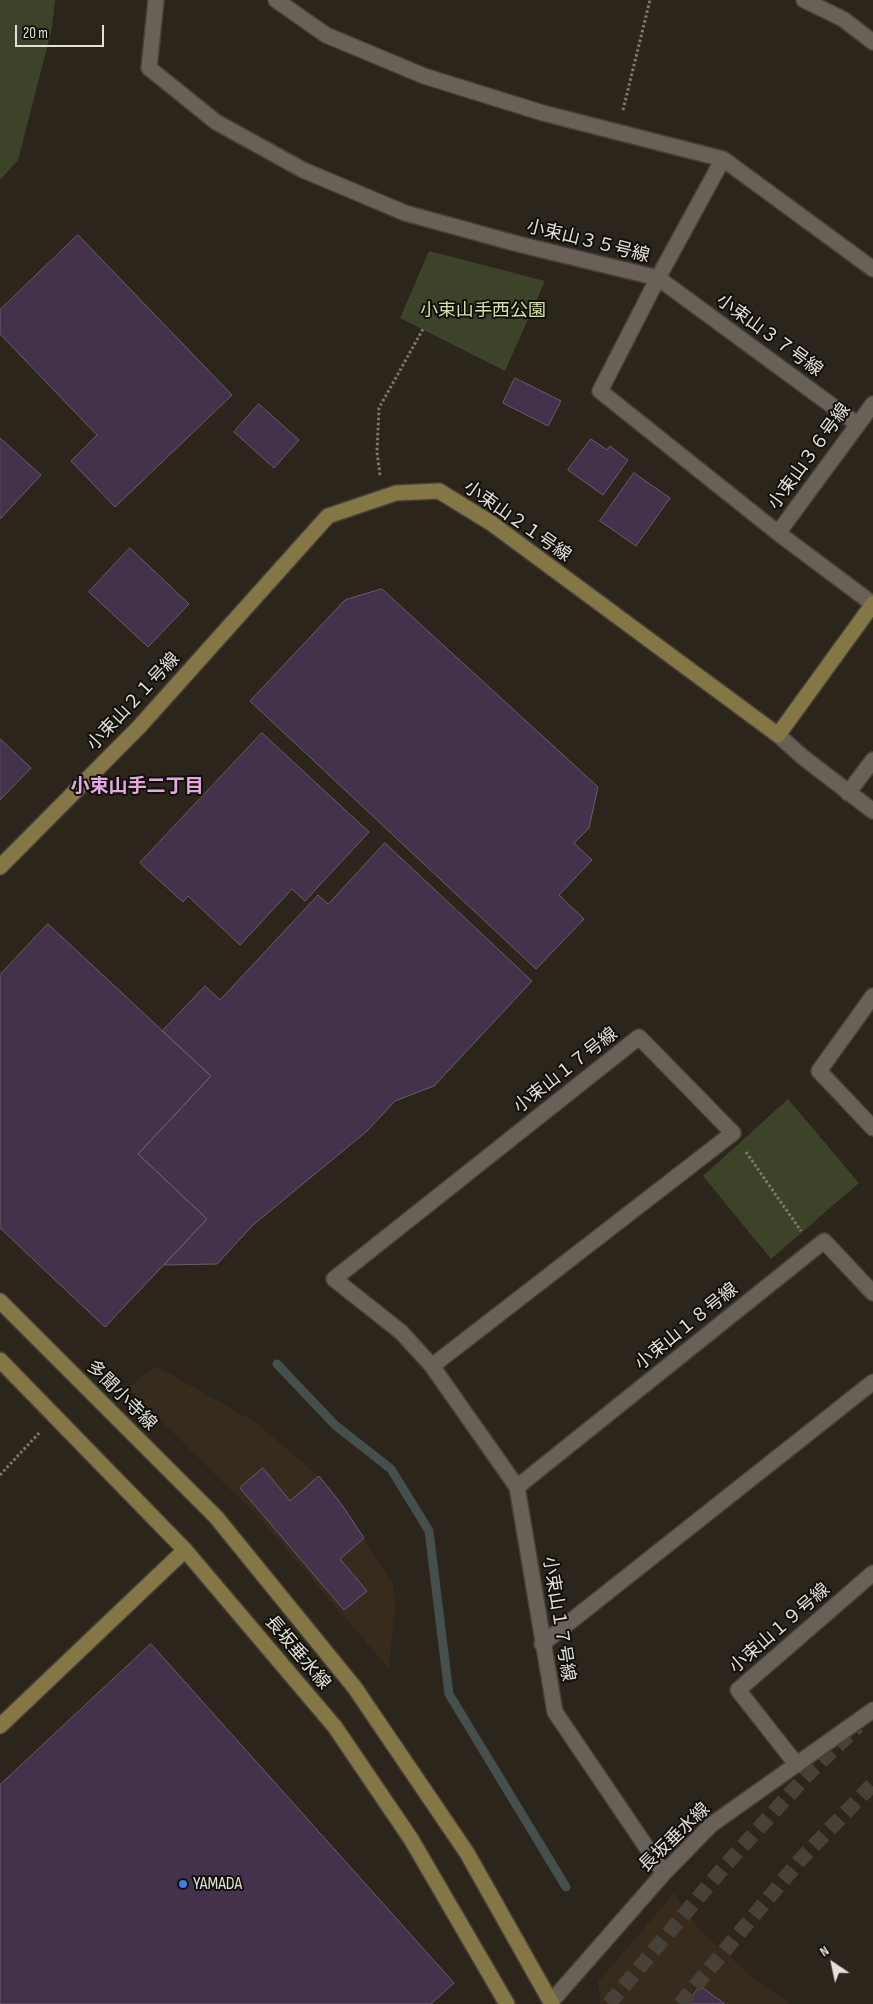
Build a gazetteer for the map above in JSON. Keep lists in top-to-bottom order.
{
  "streets": {
    "street": [
      "小束山３５号線",
      "小束山３７号線",
      "小束山３６号線",
      "小束山２１号線",
      "小束山１７号線",
      "小束山１８号線",
      "多聞小寺線",
      "小束山１９号線",
      "長坂垂水線"
    ]
  },
  "crossings": [
    ["小束山３５号線", "小束山３７号線"],
    ["小束山３５号線", "小束山３６号線"],
    ["小束山３７号線", "小束山３６号線"],
    ["小束山１７号線", "小束山１８号線"],
    ["小束山１７号線", "長坂垂水線"],
    ["多聞小寺線", "長坂垂水線"],
    ["小束山１９号線", "長坂垂水線"]
  ],
  "districts": ["小束山手二丁目"],
  "parks": ["小束山手西公園"],
  "places": ["YAMADA"],
  "scale_bar": "20 m",
  "north": "top left"
}
